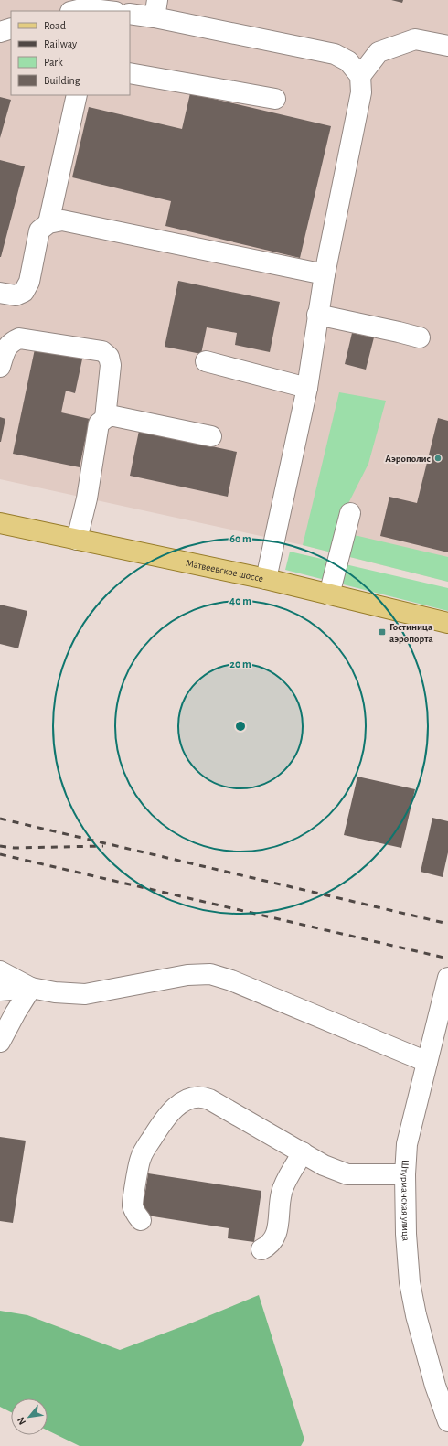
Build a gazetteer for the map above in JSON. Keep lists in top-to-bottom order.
{
  "streets": {
    "main road": ["Матвеевское шоссе"],
    "street": ["Штурманская улица"]
  },
  "places": {
    "other": ["Аэрополис"],
    "transit": ["Гостиница аэропорта"]
  },
  "legend": [
    "Road",
    "Railway",
    "Park",
    "Building"
  ],
  "north": "bottom left",
  "rings": ["60 m", "40 m", "20 m"]
}
